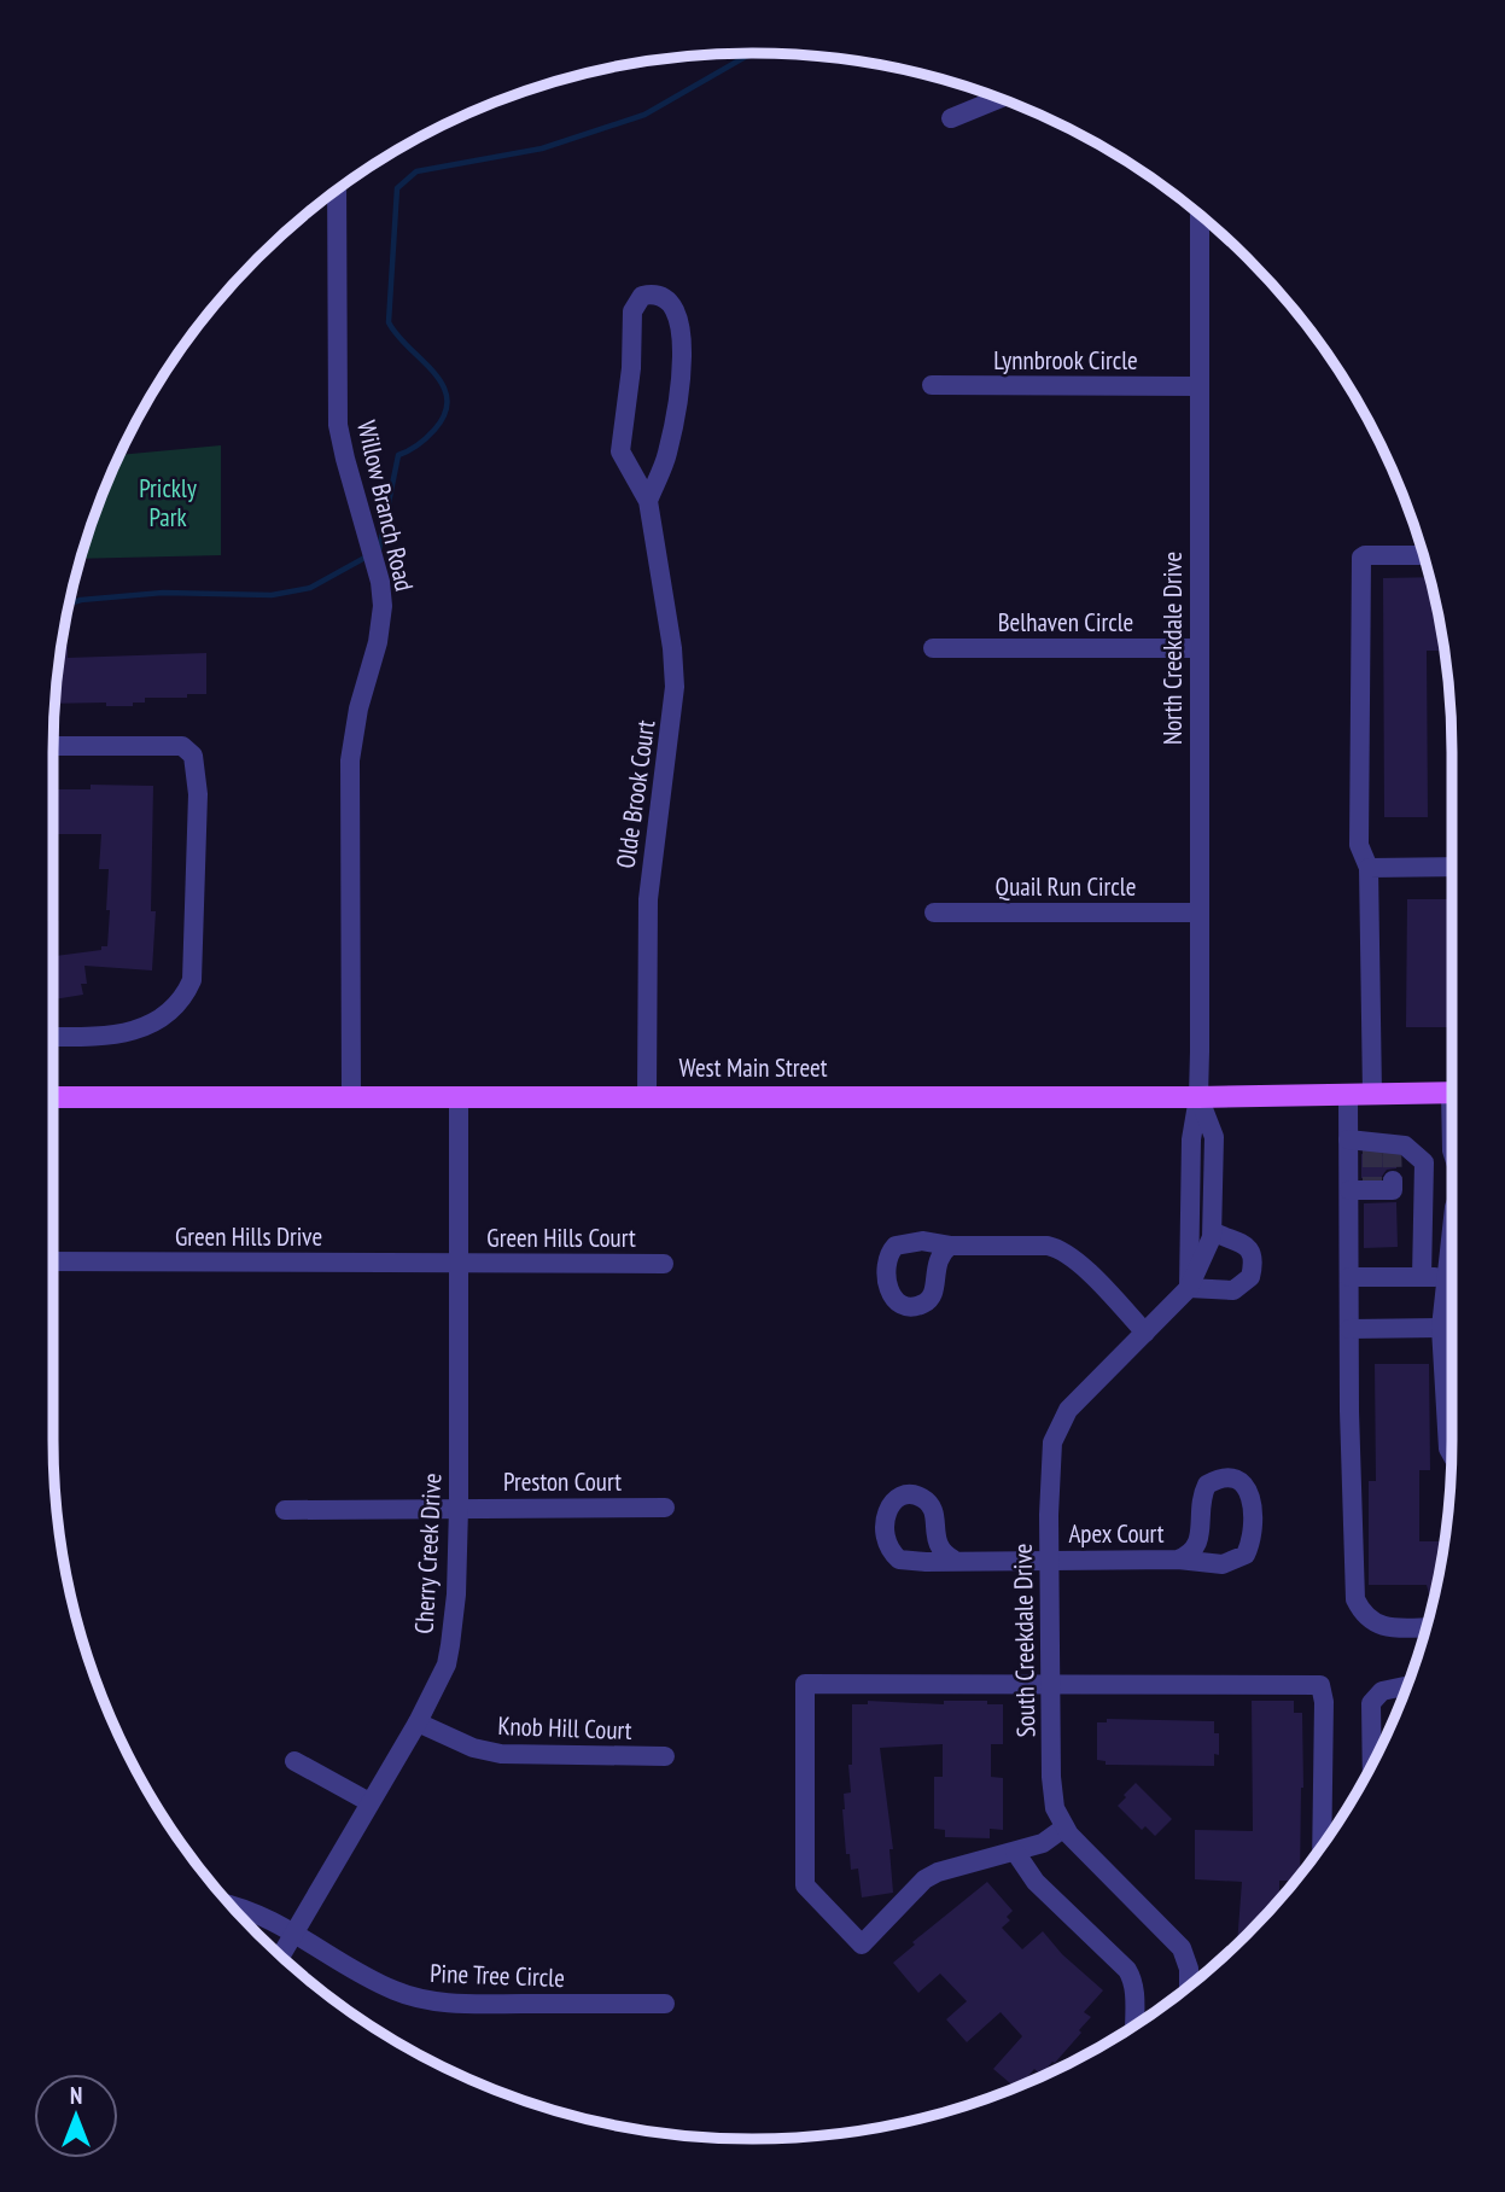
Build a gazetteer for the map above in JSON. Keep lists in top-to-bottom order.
{
  "streets": {
    "main road": ["West Main Street"],
    "street": [
      "Lynnbrook Circle",
      "Willow Branch Road",
      "Belhaven Circle",
      "North Creekdale Drive",
      "Olde Brook Court",
      "Quail Run Circle",
      "Green Hills Drive",
      "Green Hills Court",
      "Preston Court",
      "Apex Court",
      "Cherry Creek Drive",
      "South Creekdale Drive",
      "Knob Hill Court",
      "Pine Tree Circle"
    ]
  },
  "crossings": [
    ["Lynnbrook Circle", "North Creekdale Drive"],
    ["Willow Branch Road", "West Main Street"],
    ["Belhaven Circle", "North Creekdale Drive"],
    ["North Creekdale Drive", "Quail Run Circle"],
    ["North Creekdale Drive", "West Main Street"],
    ["North Creekdale Drive", "South Creekdale Drive"],
    ["Olde Brook Court", "West Main Street"],
    ["West Main Street", "Cherry Creek Drive"],
    ["West Main Street", "South Creekdale Drive"],
    ["Green Hills Drive", "Green Hills Court"],
    ["Green Hills Drive", "Cherry Creek Drive"],
    ["Green Hills Court", "Cherry Creek Drive"],
    ["Preston Court", "Cherry Creek Drive"],
    ["Apex Court", "South Creekdale Drive"],
    ["Cherry Creek Drive", "Knob Hill Court"],
    ["Cherry Creek Drive", "Pine Tree Circle"]
  ],
  "parks": ["Prickly Park"],
  "north": "top"
}
